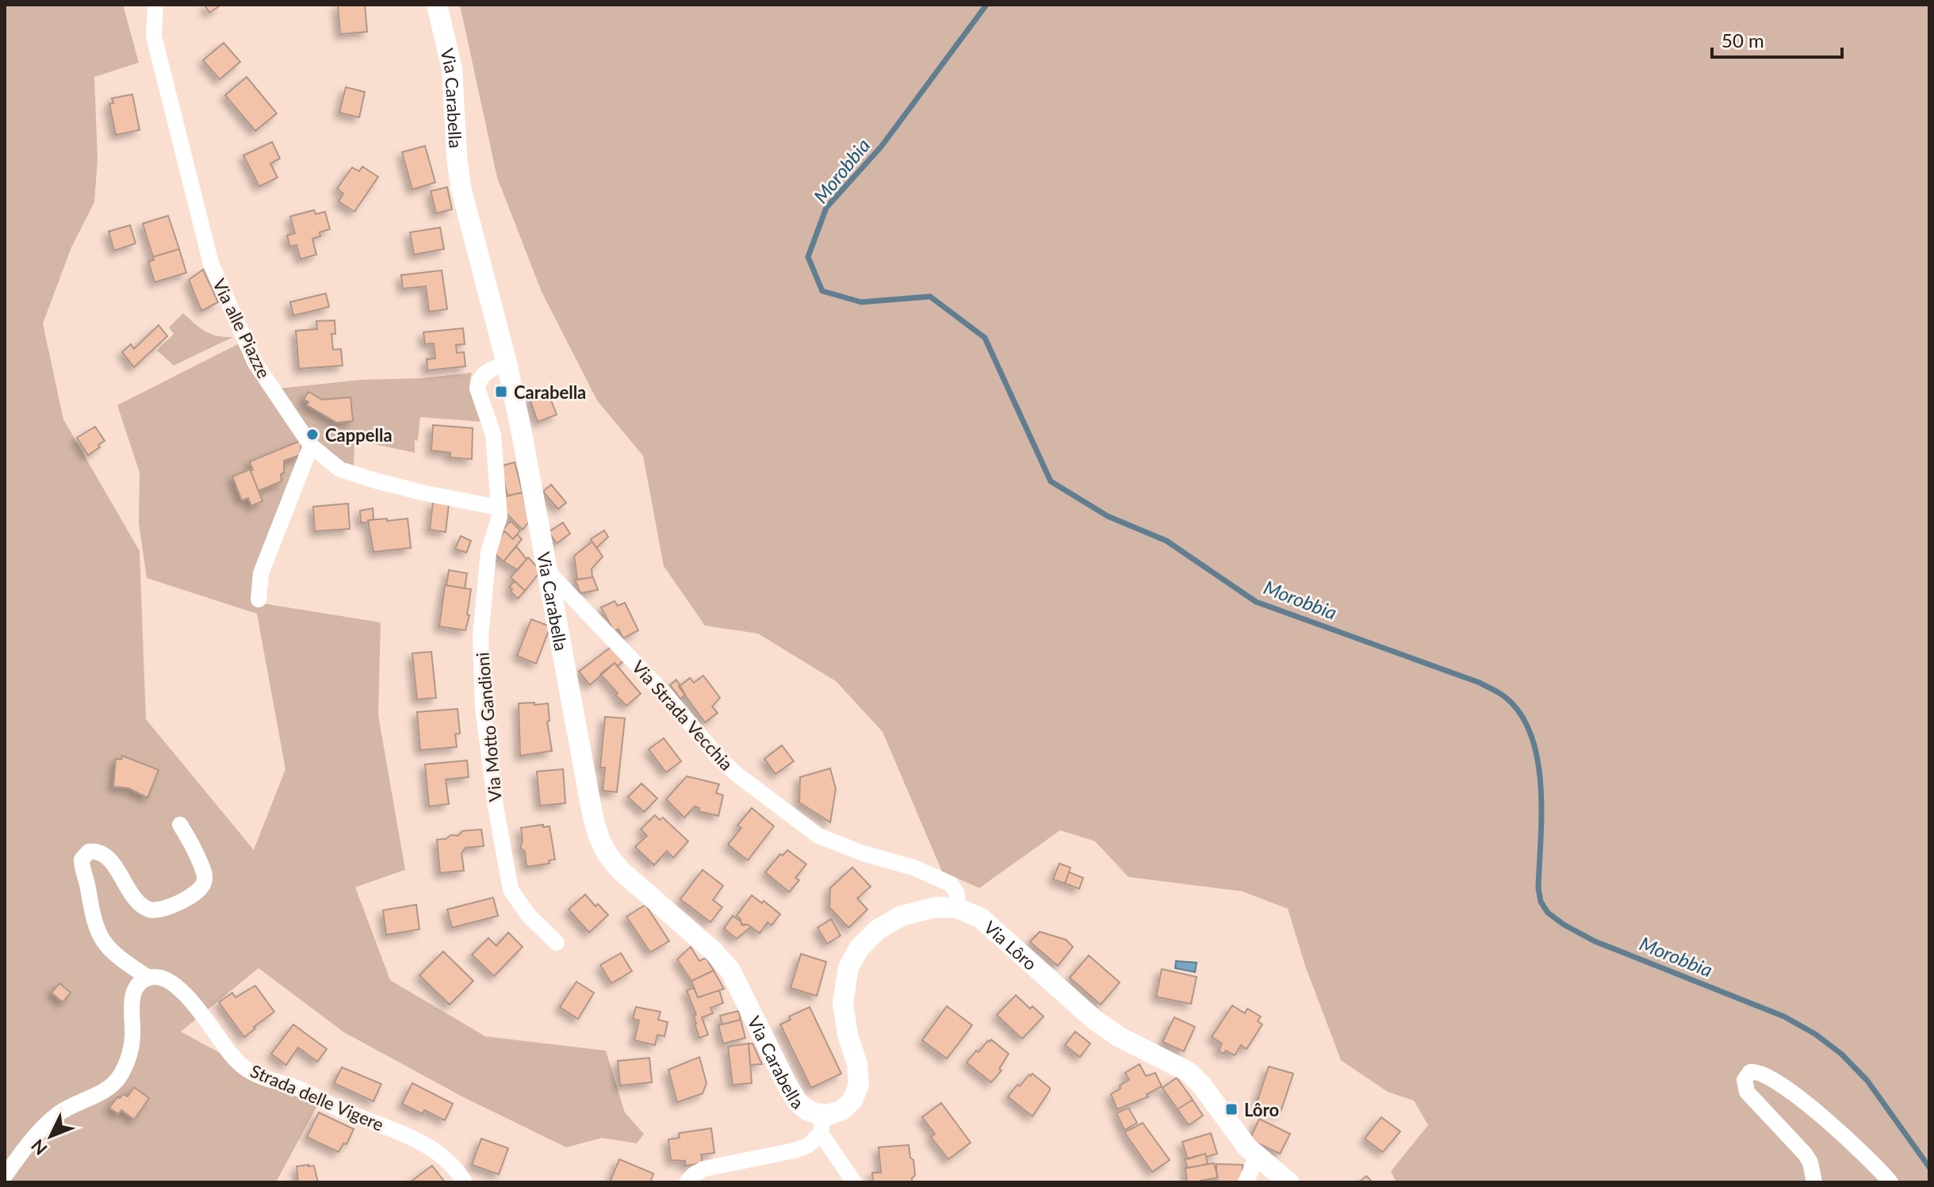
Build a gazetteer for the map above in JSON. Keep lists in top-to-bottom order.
{
  "streets": {
    "street": [
      "Via Carabella",
      "Via alle Piazze",
      "Via Strada Vecchia",
      "Via Motto Gandioni",
      "Via Lôro",
      "Strada delle Vigere"
    ]
  },
  "crossings": [
    ["Via Carabella", "Via Strada Vecchia"],
    ["Via Carabella", "Via Motto Gandioni"],
    ["Via Carabella", "Via Lôro"],
    ["Via alle Piazze", "Via Motto Gandioni"],
    ["Via Strada Vecchia", "Via Lôro"]
  ],
  "water": ["Morobbia"],
  "places": {
    "transit": ["Carabella", "Lôro"],
    "other": ["Cappella"]
  },
  "scale_bar": "50 m",
  "north": "bottom left"
}
